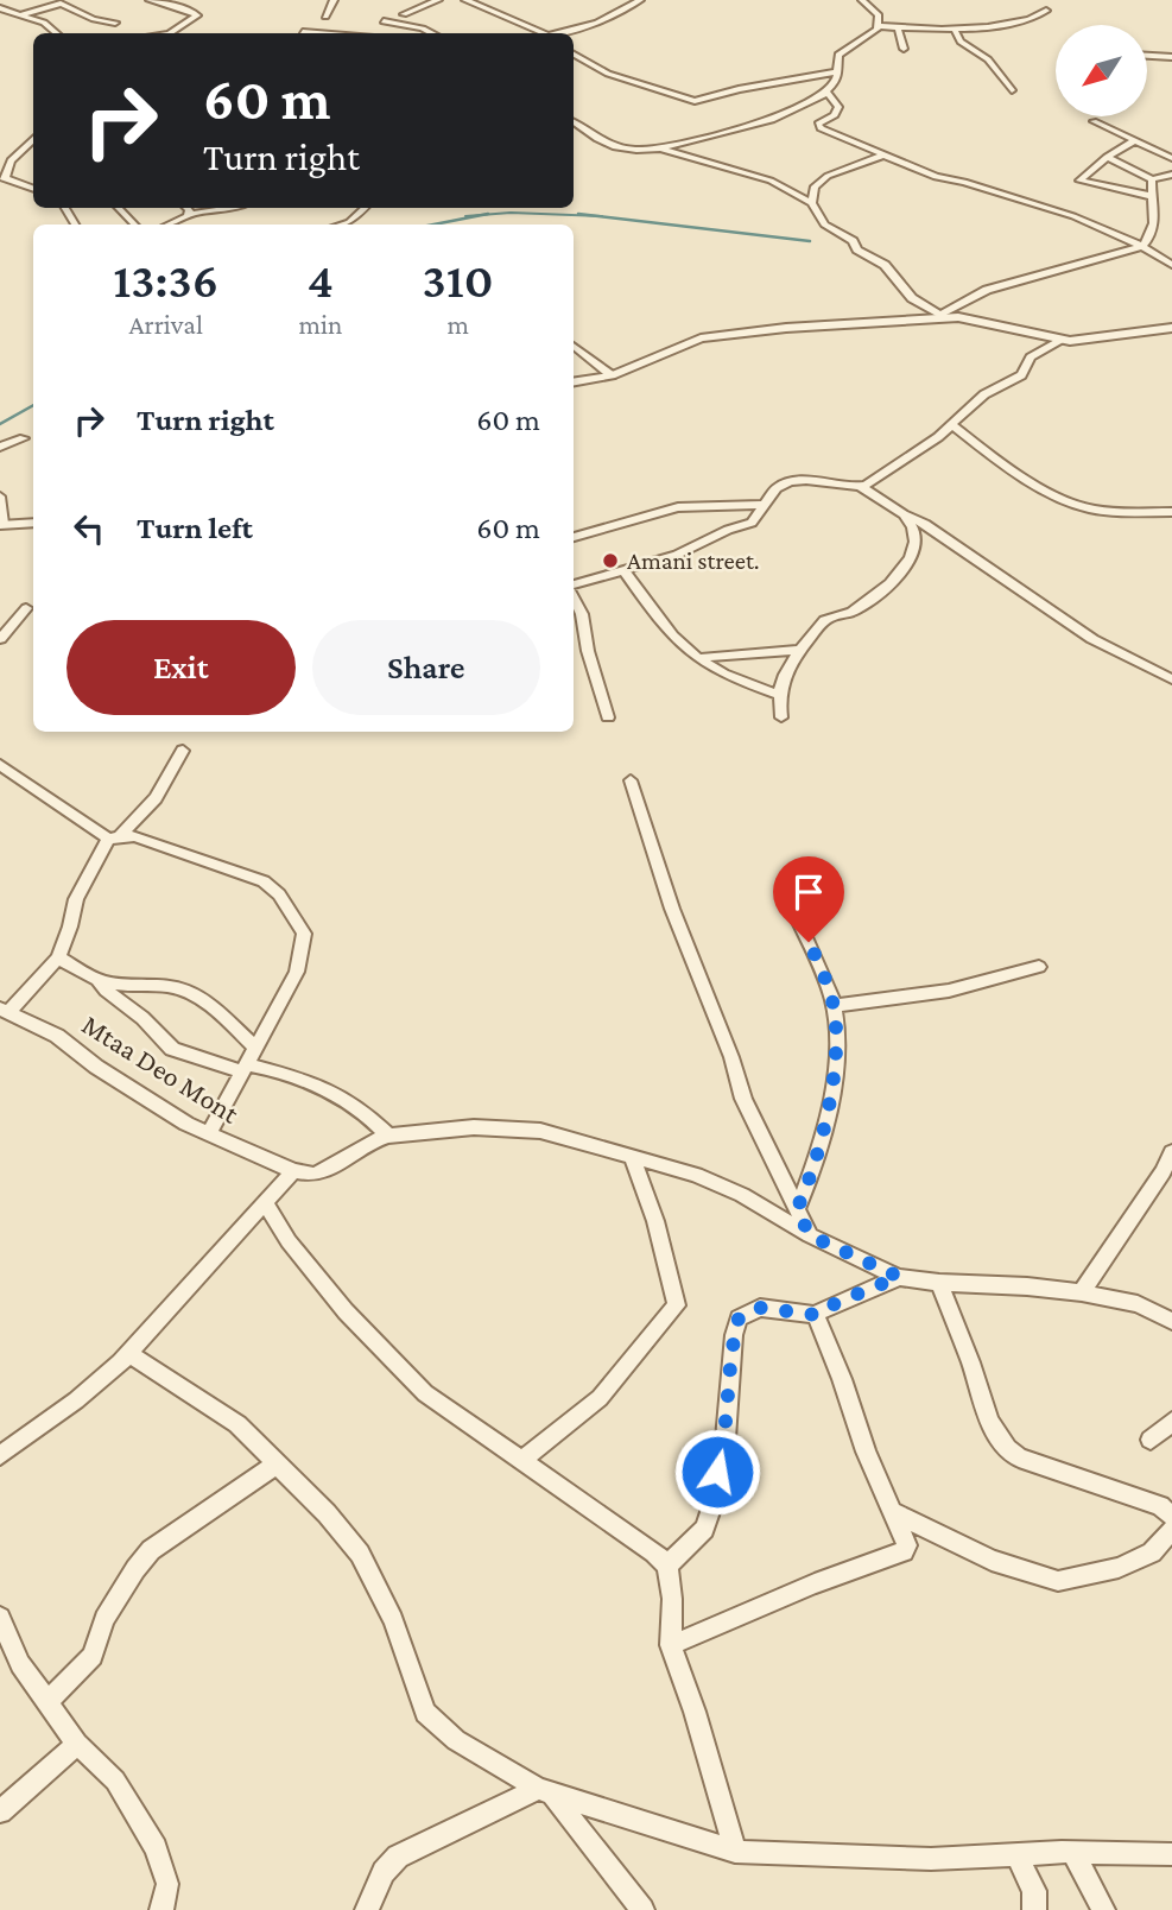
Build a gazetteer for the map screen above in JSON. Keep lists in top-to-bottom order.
{
  "streets": {
    "street": ["Mtaa Deo Mont"]
  },
  "places": ["Amani street."],
  "north": "bottom left",
  "page": {
    "turn": ["60 m", "Turn right"],
    "eta": [
      "13:36",
      "Arrival",
      "4",
      "min",
      "310",
      "m"
    ],
    "list": [
      {
        "name": "Turn right",
        "value": "60 m"
      },
      {
        "name": "Turn left",
        "value": "60 m"
      }
    ],
    "buttons": ["Exit", "Share"]
  }
}
